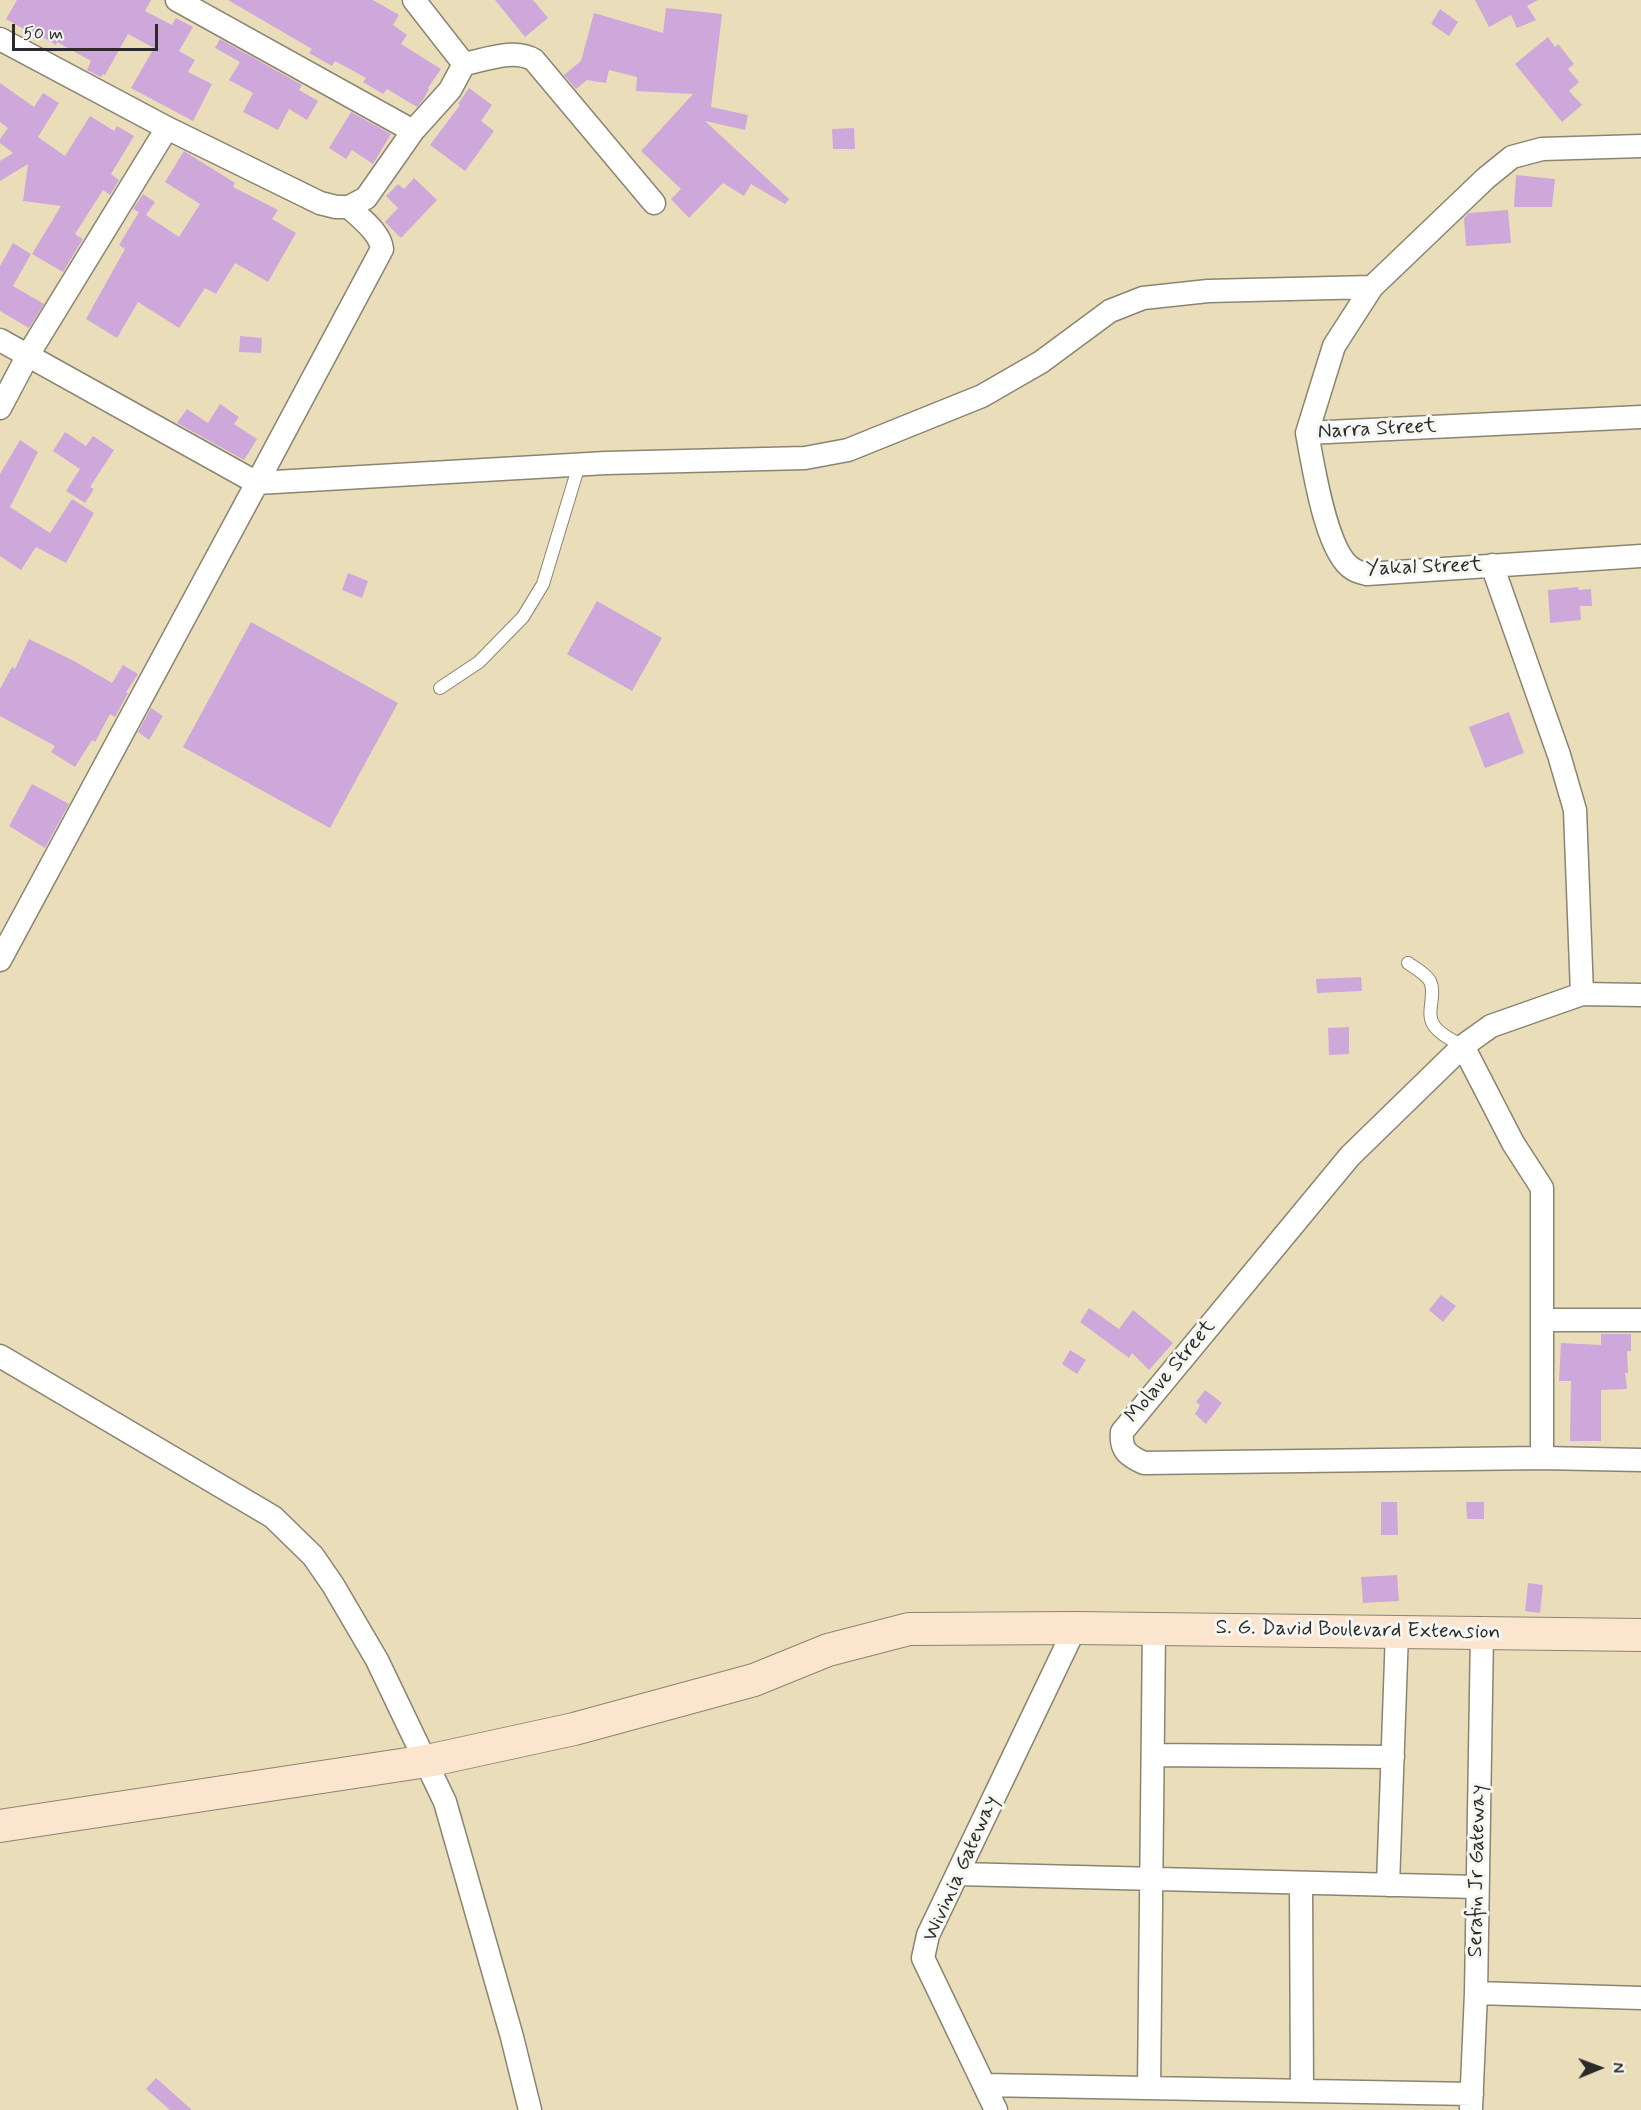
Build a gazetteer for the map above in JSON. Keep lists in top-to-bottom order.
{
  "streets": {
    "street": [
      "Narra Street",
      "Yakal Street",
      "Molave Street",
      "S. G. David Boulevard Extension",
      "Wivinia Gateway",
      "Serafin Jr Gateway"
    ]
  },
  "crossings": [
    ["Narra Street", "Yakal Street"],
    ["S. G. David Boulevard Extension", "Wivinia Gateway"],
    ["S. G. David Boulevard Extension", "Serafin Jr Gateway"]
  ],
  "scale_bar": "50 m",
  "north": "right"
}
